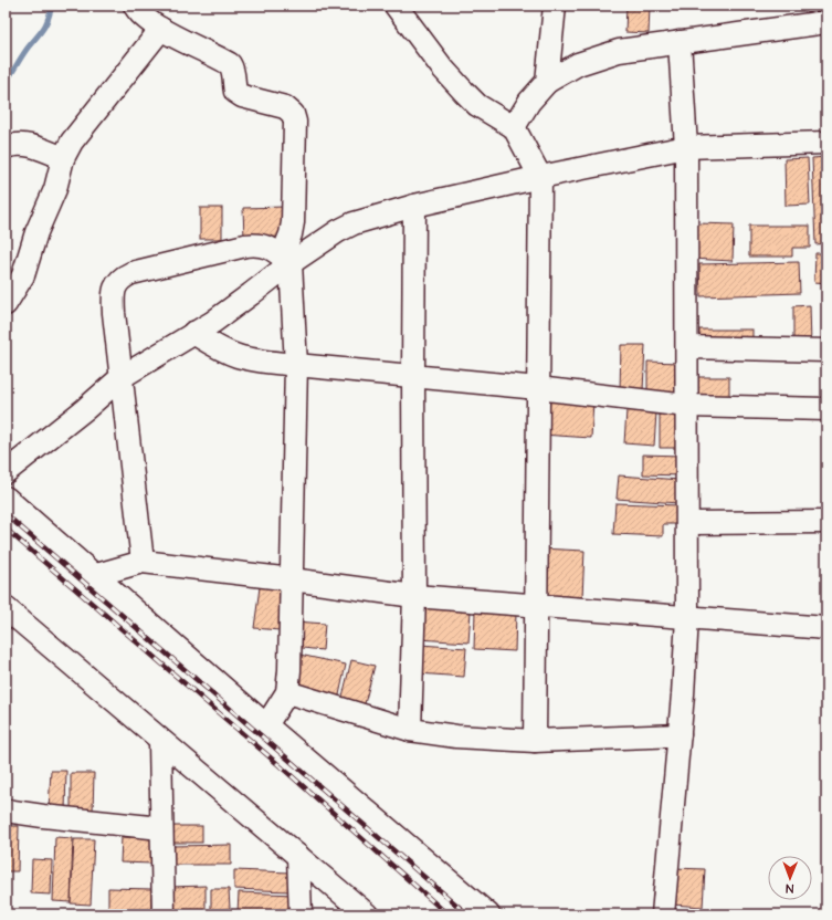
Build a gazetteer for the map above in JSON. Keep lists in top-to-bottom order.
{
  "north": "bottom"
}
